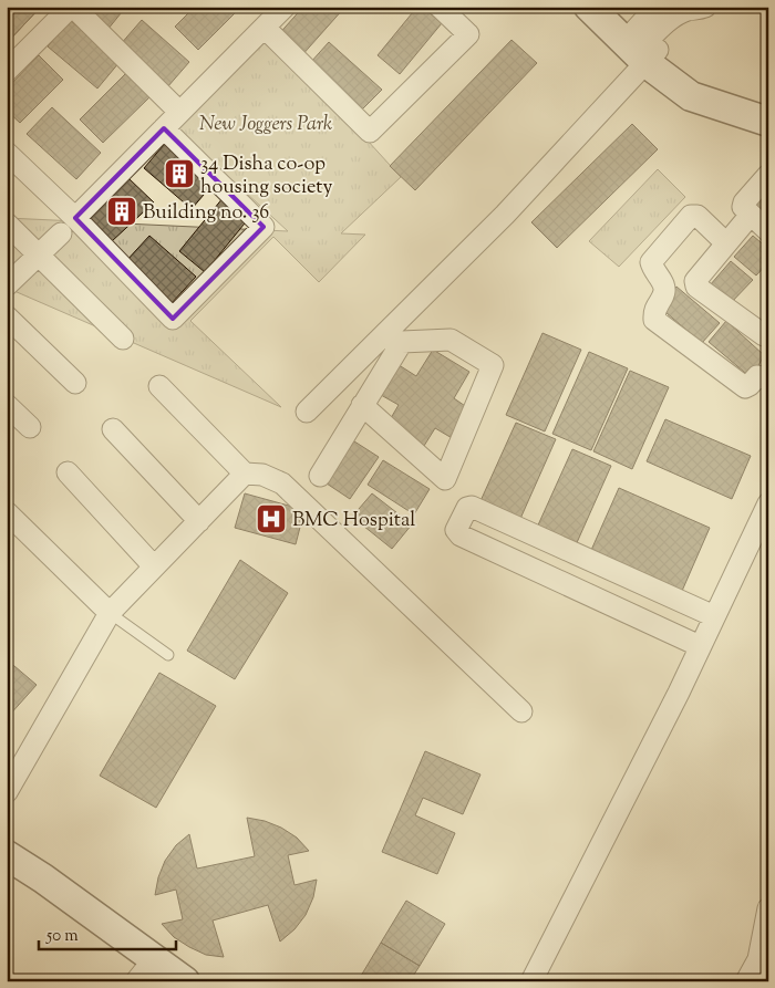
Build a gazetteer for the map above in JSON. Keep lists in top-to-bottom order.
{
  "parks": ["New Joggers Park"],
  "places": {
    "building": ["34 Disha co-op housing society", "Building no. 36"],
    "hospital": ["BMC Hospital"]
  },
  "scale_bar": "50 m"
}
